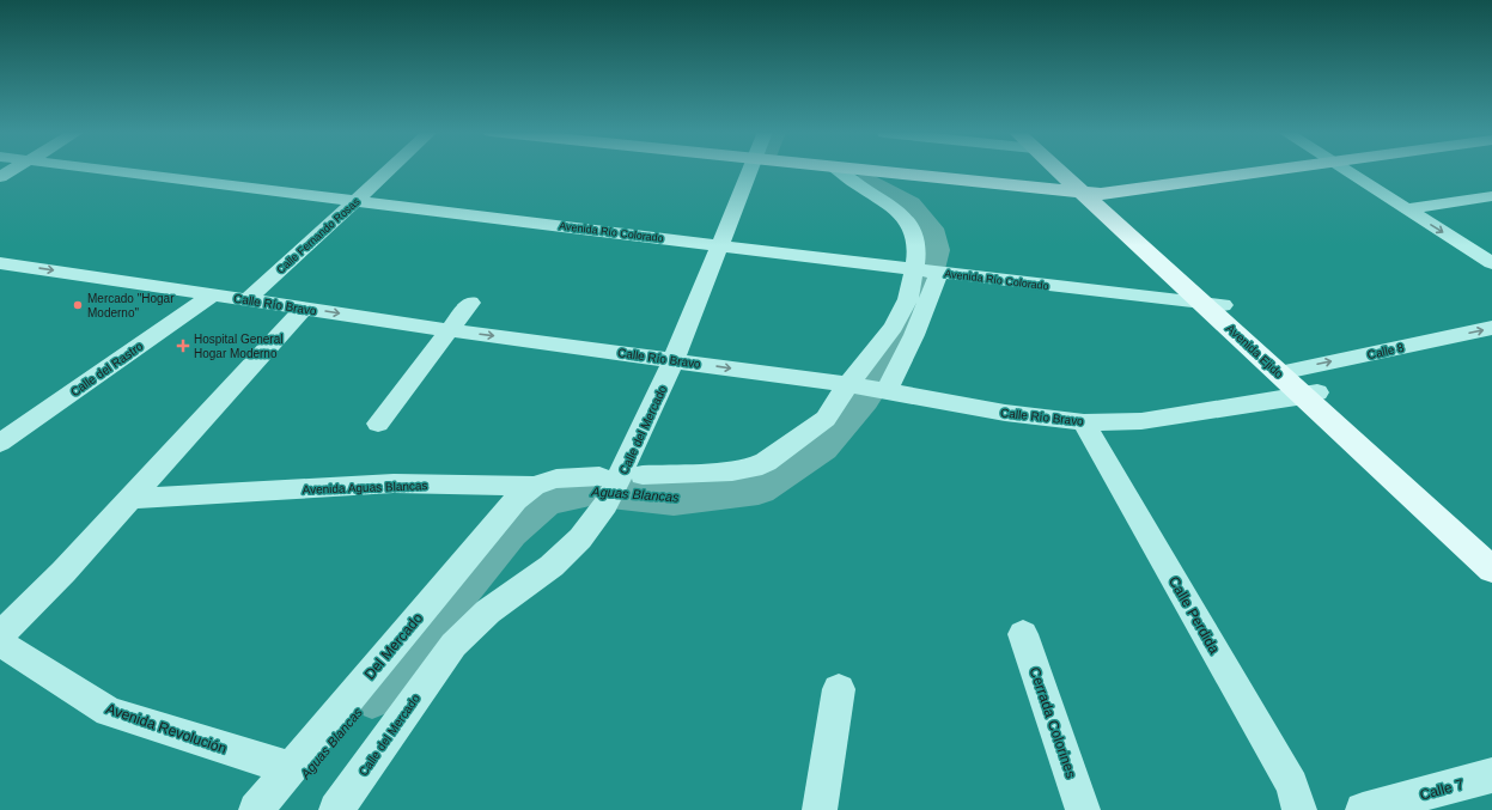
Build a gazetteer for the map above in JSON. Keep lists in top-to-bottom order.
{
  "streets": {
    "street": [
      "Avenida Río Colorado",
      "Calle Fernando Rosas",
      "Calle Río Bravo",
      "Avenida Ejido",
      "Calle 8",
      "Calle del Rastro",
      "Calle del Mercado",
      "Avenida Aguas Blancas",
      "Calle Perdida",
      "Del Mercado",
      "Cerrada Colorines",
      "Avenida Revolución",
      "Calle 7"
    ]
  },
  "crossings": [
    ["Avenida Río Colorado", "Calle Fernando Rosas"],
    ["Avenida Río Colorado", "Avenida Ejido"],
    ["Avenida Río Colorado", "Calle del Mercado"],
    ["Calle Fernando Rosas", "Calle Río Bravo"],
    ["Calle Río Bravo", "Avenida Ejido"],
    ["Calle Río Bravo", "Calle del Rastro"],
    ["Calle Río Bravo", "Calle del Mercado"],
    ["Calle Río Bravo", "Avenida Aguas Blancas"],
    ["Calle Río Bravo", "Calle Perdida"],
    ["Avenida Ejido", "Calle 8"],
    ["Calle del Mercado", "Avenida Aguas Blancas"],
    ["Avenida Aguas Blancas", "Del Mercado"],
    ["Del Mercado", "Avenida Revolución"]
  ],
  "one_way": ["Calle Río Bravo"],
  "water": ["Aguas Blancas"],
  "places": {
    "other": ["Mercado \"Hogar Moderno\""],
    "health": ["Hospital General Hogar Moderno"]
  }
}
